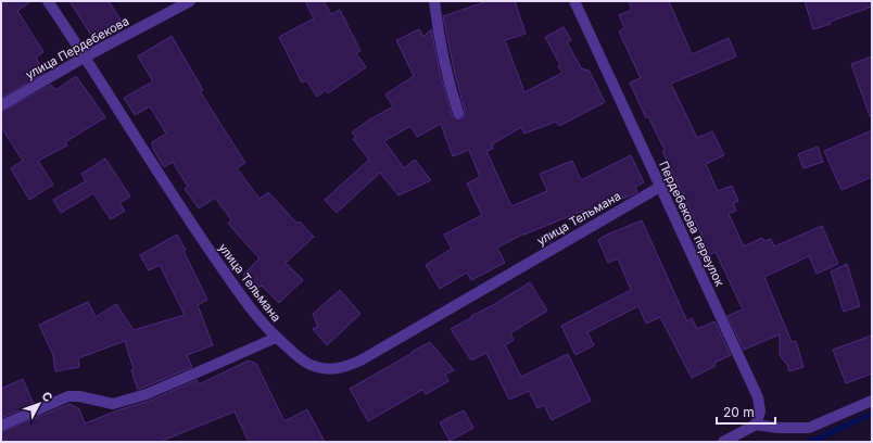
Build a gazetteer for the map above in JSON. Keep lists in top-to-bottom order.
{
  "streets": {
    "street": ["улица Пердебекова", "улица Тельмана", "Пердебекова переулок"]
  },
  "crossings": [
    ["улица Пердебекова", "улица Тельмана"],
    ["улица Тельмана", "Пердебекова переулок"]
  ],
  "scale_bar": "20 m",
  "north": "top right"
}
